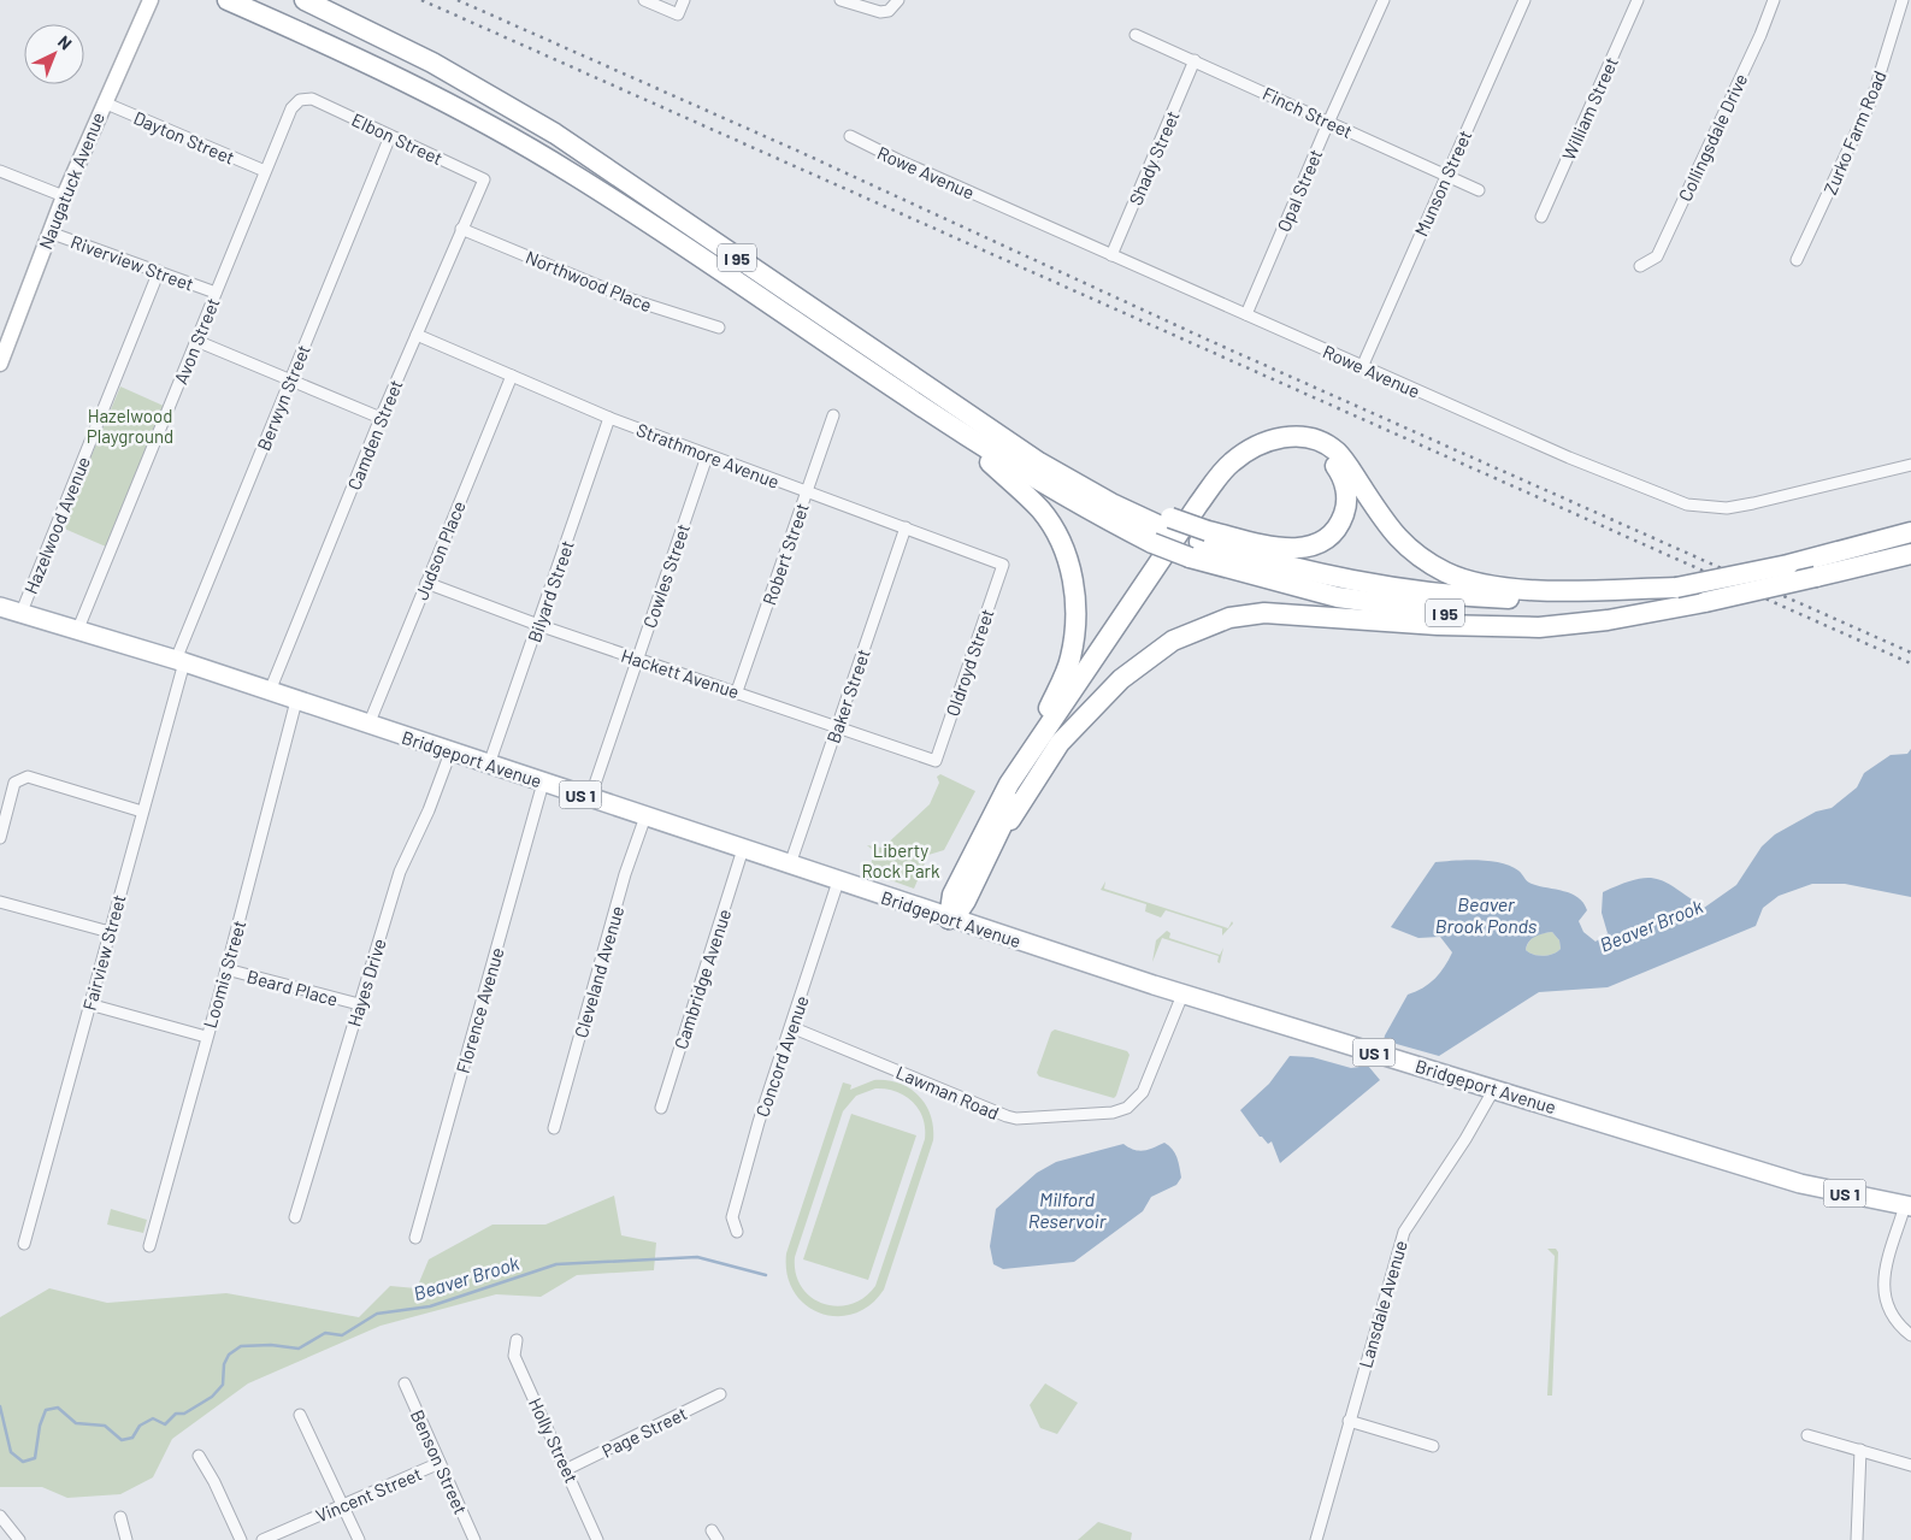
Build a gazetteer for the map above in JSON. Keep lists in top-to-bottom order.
{
  "streets": {
    "highway": ["I 95"],
    "main road": ["Naugatuck Avenue", "Bridgeport Avenue", "US 1"],
    "street": [
      "William Street",
      "Finch Street",
      "Zurko Farm Road",
      "Dayton Street",
      "Collingsdale Drive",
      "Elbon Street",
      "Shady Street",
      "Rowe Avenue",
      "Munson Street",
      "Opal Street",
      "Riverview Street",
      "Northwood Place",
      "Avon Street",
      "Berwyn Street",
      "Camden Street",
      "Strathmore Avenue",
      "Hazelwood Avenue",
      "Judson Place",
      "Robert Street",
      "Cowles Street",
      "Bilyard Street",
      "Oldroyd Street",
      "Hackett Avenue",
      "Baker Street",
      "Fairview Street",
      "Cleveland Avenue",
      "Loomis Street",
      "Cambridge Avenue",
      "Hayes Drive",
      "Beard Place",
      "Florence Avenue",
      "Concord Avenue",
      "Lawman Road",
      "Lansdale Avenue",
      "Page Street",
      "Holly Street",
      "Benson Street",
      "Vincent Street"
    ]
  },
  "crossings": [
    ["Finch Street", "Shady Street"],
    ["Finch Street", "Munson Street"],
    ["Finch Street", "Opal Street"],
    ["Dayton Street", "Naugatuck Avenue"],
    ["Dayton Street", "Avon Street"],
    ["Elbon Street", "Avon Street"],
    ["Elbon Street", "Berwyn Street"],
    ["Elbon Street", "Camden Street"],
    ["Shady Street", "Rowe Avenue"],
    ["Rowe Avenue", "Munson Street"],
    ["Rowe Avenue", "Opal Street"],
    ["Naugatuck Avenue", "Riverview Street"],
    ["Riverview Street", "Avon Street"],
    ["Riverview Street", "Hazelwood Avenue"],
    ["Northwood Place", "Camden Street"],
    ["Avon Street", "Bridgeport Avenue"],
    ["Berwyn Street", "Bridgeport Avenue"],
    ["Berwyn Street", "Fairview Street"],
    ["Camden Street", "Strathmore Avenue"],
    ["Camden Street", "Bridgeport Avenue"],
    ["Strathmore Avenue", "Judson Place"],
    ["Strathmore Avenue", "Robert Street"],
    ["Strathmore Avenue", "Cowles Street"],
    ["Strathmore Avenue", "Bilyard Street"],
    ["Strathmore Avenue", "Oldroyd Street"],
    ["Strathmore Avenue", "Baker Street"],
    ["Hazelwood Avenue", "Bridgeport Avenue"],
    ["Judson Place", "Hackett Avenue"],
    ["Judson Place", "Bridgeport Avenue"],
    ["Robert Street", "Hackett Avenue"],
    ["Cowles Street", "Hackett Avenue"],
    ["Cowles Street", "Bridgeport Avenue"],
    ["Bilyard Street", "Hackett Avenue"],
    ["Bilyard Street", "Bridgeport Avenue"],
    ["Oldroyd Street", "Hackett Avenue"],
    ["Hackett Avenue", "Baker Street"],
    ["Baker Street", "Bridgeport Avenue"],
    ["Bridgeport Avenue", "Fairview Street"],
    ["Bridgeport Avenue", "Cleveland Avenue"],
    ["Bridgeport Avenue", "Loomis Street"],
    ["Bridgeport Avenue", "Cambridge Avenue"],
    ["Bridgeport Avenue", "Hayes Drive"],
    ["Bridgeport Avenue", "Florence Avenue"],
    ["Bridgeport Avenue", "Concord Avenue"],
    ["Bridgeport Avenue", "Lawman Road"],
    ["Bridgeport Avenue", "Lansdale Avenue"],
    ["Loomis Street", "Beard Place"],
    ["Hayes Drive", "Beard Place"],
    ["Concord Avenue", "Lawman Road"],
    ["Page Street", "Holly Street"],
    ["Benson Street", "Vincent Street"]
  ],
  "water": ["Beaver Brook Ponds", "Beaver Brook", "Milford Reservoir"],
  "parks": ["Hazelwood Playground", "Liberty Rock Park"],
  "north": "top right"
}
